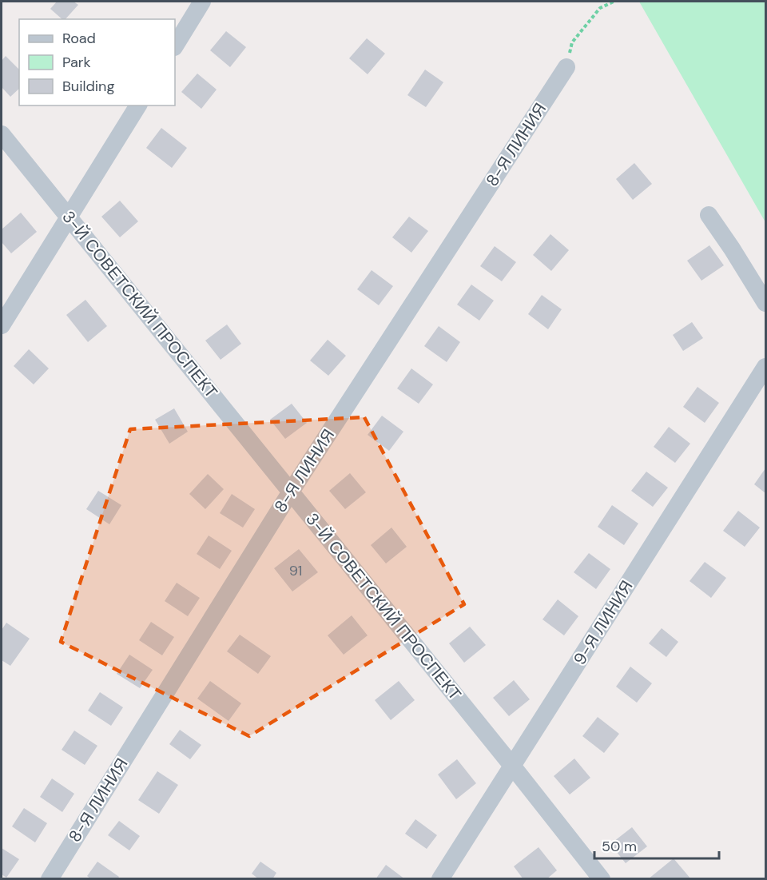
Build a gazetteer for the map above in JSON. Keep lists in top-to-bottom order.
{
  "streets": {
    "street": ["8-Я ЛИНИЯ", "3-Й СОВЕТСКИЙ ПРОСПЕКТ", "9-Я ЛИНИЯ"]
  },
  "crossings": [
    ["8-Я ЛИНИЯ", "3-Й СОВЕТСКИЙ ПРОСПЕКТ"],
    ["3-Й СОВЕТСКИЙ ПРОСПЕКТ", "9-Я ЛИНИЯ"]
  ],
  "house_numbers": ["91"],
  "legend": ["Road", "Park", "Building"],
  "scale_bar": "50 m"
}
